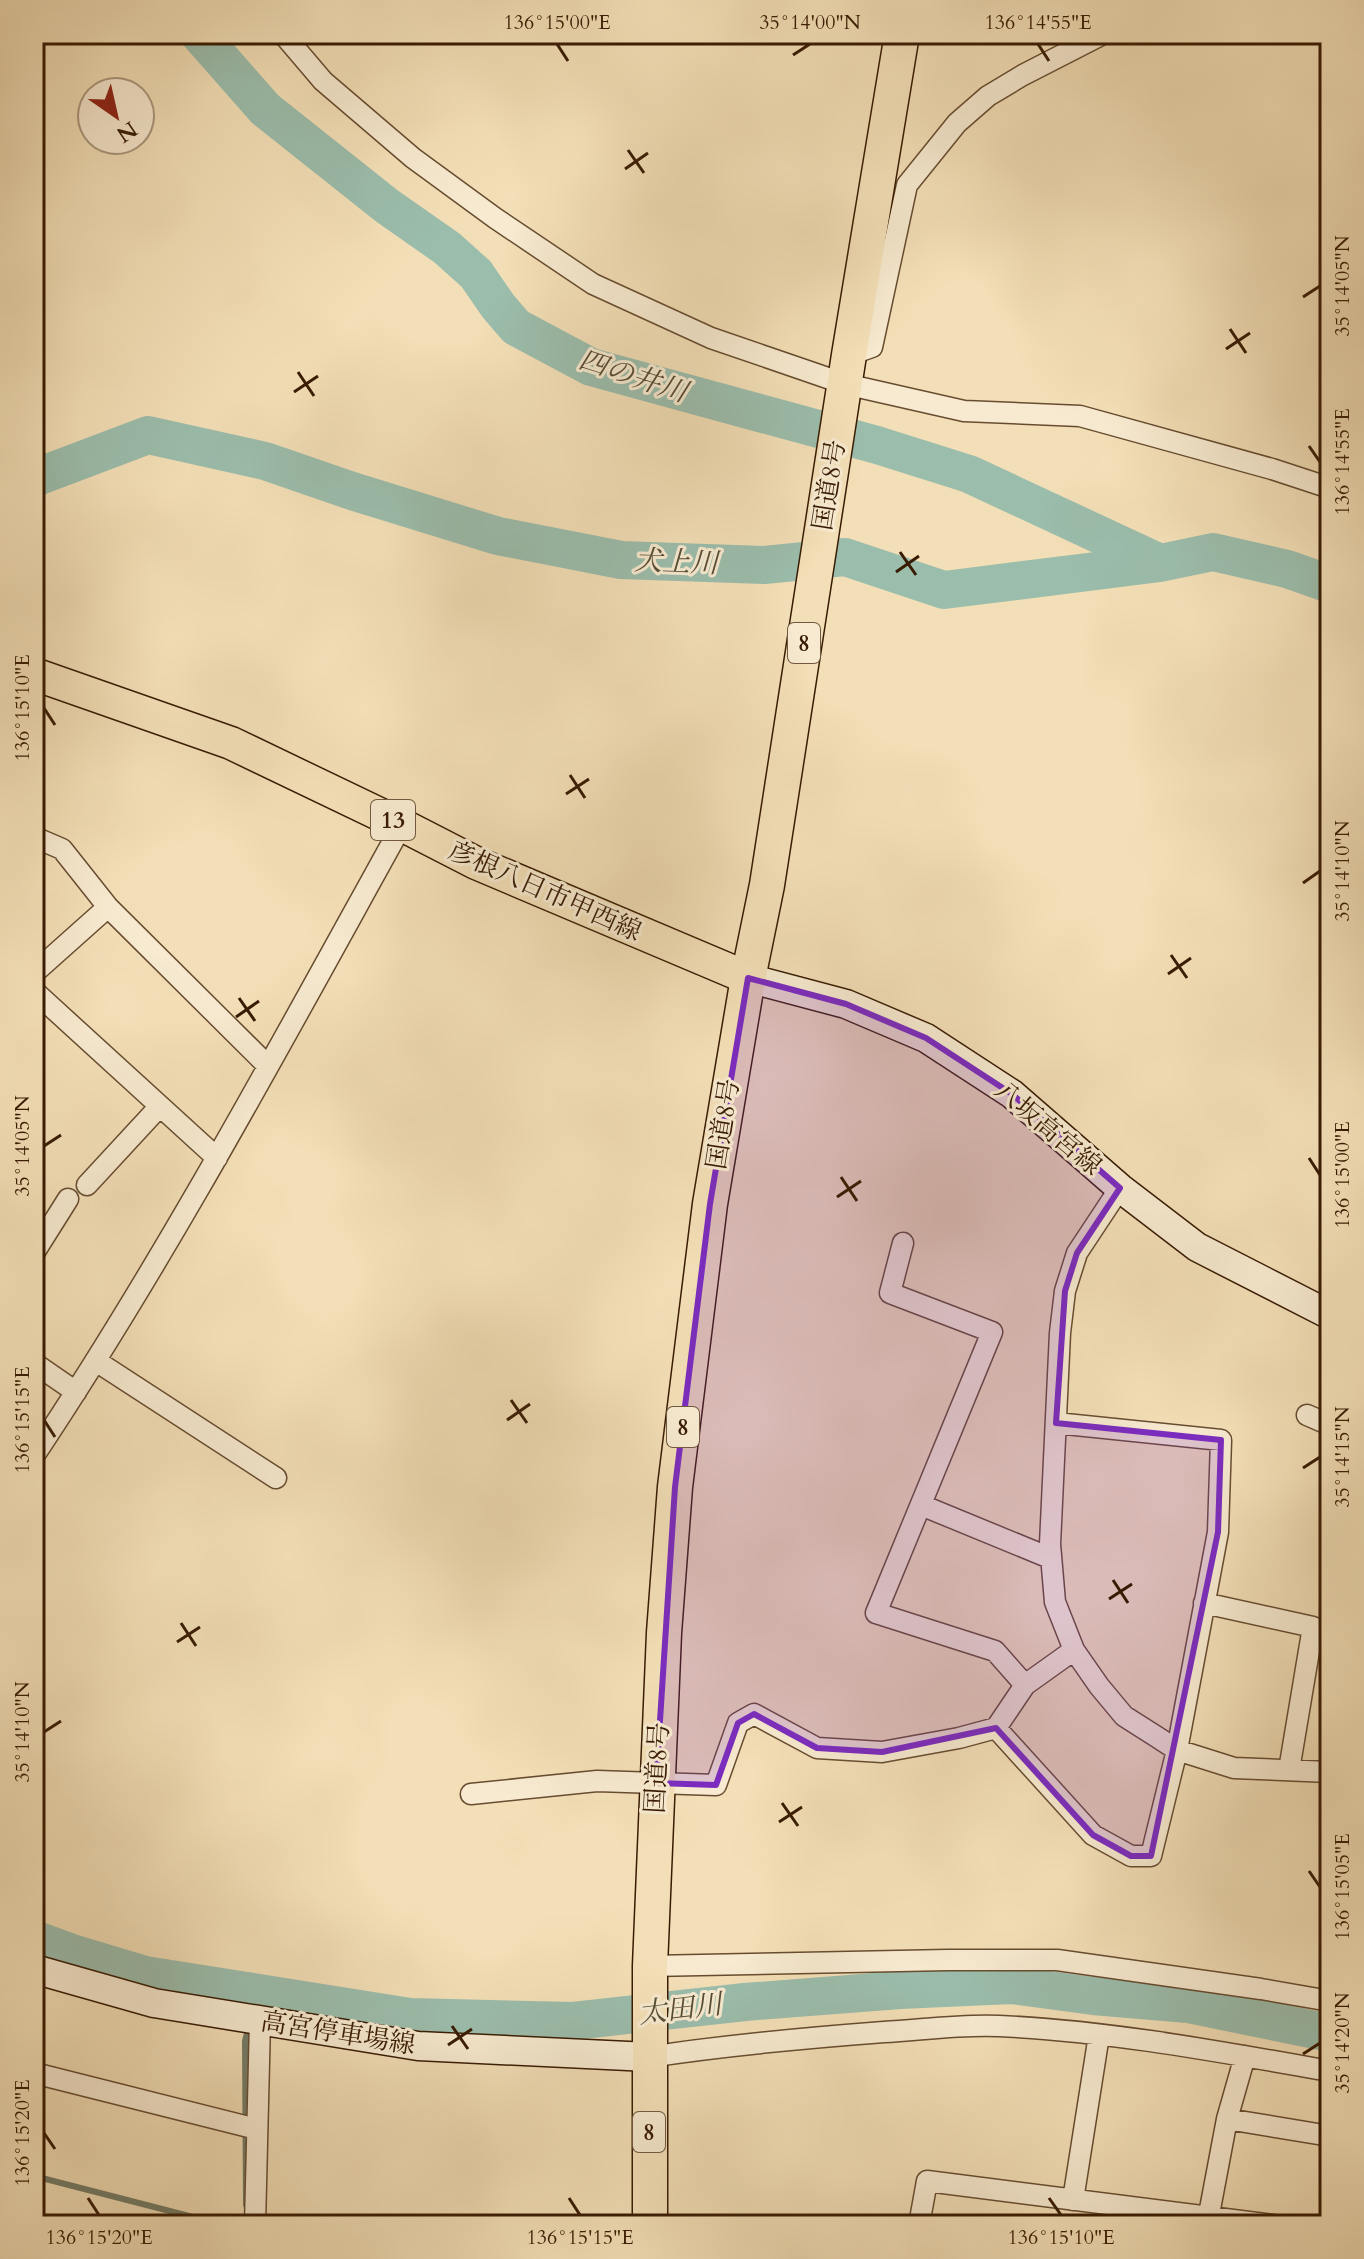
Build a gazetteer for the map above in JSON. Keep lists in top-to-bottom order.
{
  "streets": {
    "highway": ["国道8号", "8"],
    "main road": [
      "13",
      "彦根八日市甲西線",
      "八坂高宮線",
      "高宮停車場線"
    ]
  },
  "crossings": [
    ["国道8号", "彦根八日市甲西線"],
    ["国道8号", "八坂高宮線"],
    ["国道8号", "高宮停車場線"],
    ["彦根八日市甲西線", "八坂高宮線"]
  ],
  "water": ["四の井川", "犬上川", "太田川"],
  "north": "bottom right",
  "coordinates": [
    "136°15'00\"E",
    "35°14'00\"N",
    "136°14'55\"E",
    "35°14'05\"N",
    "136°15'10\"E",
    "35°14'10\"N",
    "136°15'15\"E",
    "35°14'15\"N",
    "136°15'05\"E",
    "35°14'20\"N",
    "136°15'20\"E"
  ]
}
